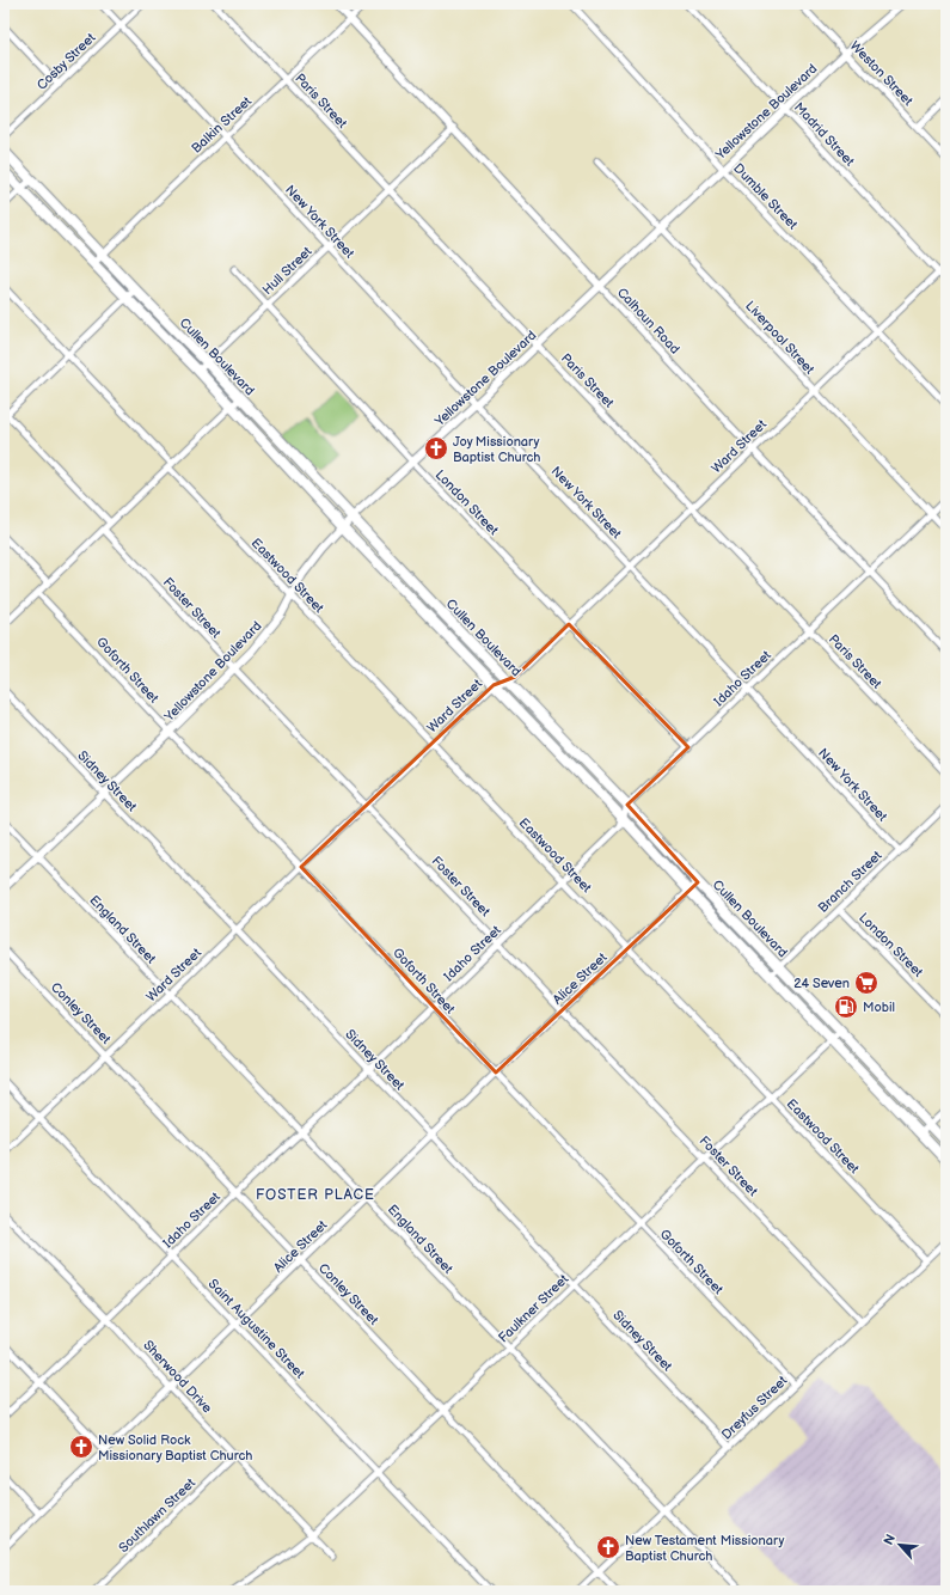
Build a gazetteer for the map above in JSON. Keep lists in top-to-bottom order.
{
  "streets": {
    "main road": ["Cullen Boulevard"],
    "street": [
      "Cosby Street",
      "Weston Street",
      "Paris Street",
      "Yellowstone Boulevard",
      "Balkin Street",
      "Madrid Street",
      "Dumble Street",
      "New York Street",
      "Hull Street",
      "Calhoun Road",
      "Liverpool Street",
      "Ward Street",
      "London Street",
      "Eastwood Street",
      "Foster Street",
      "Goforth Street",
      "Idaho Street",
      "Sidney Street",
      "Branch Street",
      "England Street",
      "Alice Street",
      "Conley Street",
      "Faulkner Street",
      "Saint Augustine Street",
      "Sherwood Drive",
      "Dreyfus Street",
      "Southlawn Street"
    ]
  },
  "crossings": [
    ["Cosby Street", "New York Street"],
    ["Weston Street", "Yellowstone Boulevard"],
    ["Paris Street", "Yellowstone Boulevard"],
    ["Paris Street", "Balkin Street"],
    ["Paris Street", "Hull Street"],
    ["Paris Street", "Ward Street"],
    ["Paris Street", "Idaho Street"],
    ["Yellowstone Boulevard", "Madrid Street"],
    ["Yellowstone Boulevard", "Dumble Street"],
    ["Yellowstone Boulevard", "New York Street"],
    ["Yellowstone Boulevard", "Calhoun Road"],
    ["Yellowstone Boulevard", "Liverpool Street"],
    ["Yellowstone Boulevard", "Cullen Boulevard"],
    ["Yellowstone Boulevard", "London Street"],
    ["Yellowstone Boulevard", "Eastwood Street"],
    ["Yellowstone Boulevard", "Foster Street"],
    ["Yellowstone Boulevard", "Goforth Street"],
    ["Yellowstone Boulevard", "Sidney Street"],
    ["Yellowstone Boulevard", "England Street"],
    ["Balkin Street", "New York Street"],
    ["Balkin Street", "Calhoun Road"],
    ["Balkin Street", "Cullen Boulevard"],
    ["Madrid Street", "Ward Street"],
    ["Dumble Street", "Ward Street"],
    ["New York Street", "Hull Street"],
    ["New York Street", "Ward Street"],
    ["New York Street", "Idaho Street"],
    ["New York Street", "Branch Street"],
    ["Hull Street", "Calhoun Road"],
    ["Hull Street", "Cullen Boulevard"],
    ["Hull Street", "London Street"],
    ["Calhoun Road", "Ward Street"],
    ["Calhoun Road", "Idaho Street"],
    ["Liverpool Street", "Ward Street"],
    ["Liverpool Street", "Idaho Street"],
    ["Cullen Boulevard", "Ward Street"],
    ["Cullen Boulevard", "Idaho Street"],
    ["Cullen Boulevard", "Branch Street"],
    ["Cullen Boulevard", "Alice Street"],
    ["Cullen Boulevard", "Faulkner Street"],
    ["Ward Street", "London Street"],
    ["Ward Street", "Eastwood Street"],
    ["Ward Street", "Foster Street"],
    ["Ward Street", "Goforth Street"],
    ["Ward Street", "Sidney Street"],
    ["Ward Street", "England Street"],
    ["Ward Street", "Conley Street"],
    ["Ward Street", "Saint Augustine Street"],
    ["London Street", "Idaho Street"],
    ["London Street", "Branch Street"],
    ["Eastwood Street", "Idaho Street"],
    ["Eastwood Street", "Alice Street"],
    ["Eastwood Street", "Faulkner Street"],
    ["Eastwood Street", "Dreyfus Street"],
    ["Foster Street", "Idaho Street"],
    ["Foster Street", "Alice Street"],
    ["Foster Street", "Faulkner Street"],
    ["Foster Street", "Dreyfus Street"],
    ["Goforth Street", "Idaho Street"],
    ["Goforth Street", "Alice Street"],
    ["Goforth Street", "Faulkner Street"],
    ["Goforth Street", "Dreyfus Street"],
    ["Idaho Street", "Sidney Street"],
    ["Idaho Street", "England Street"],
    ["Idaho Street", "Conley Street"],
    ["Idaho Street", "Saint Augustine Street"],
    ["Idaho Street", "Sherwood Drive"],
    ["Sidney Street", "Alice Street"],
    ["Sidney Street", "Faulkner Street"],
    ["Sidney Street", "Dreyfus Street"],
    ["England Street", "Alice Street"],
    ["England Street", "Faulkner Street"],
    ["England Street", "Dreyfus Street"],
    ["Alice Street", "Conley Street"],
    ["Alice Street", "Saint Augustine Street"],
    ["Alice Street", "Sherwood Drive"],
    ["Conley Street", "Faulkner Street"],
    ["Conley Street", "Dreyfus Street"],
    ["Faulkner Street", "Saint Augustine Street"],
    ["Faulkner Street", "Sherwood Drive"],
    ["Sherwood Drive", "Southlawn Street"]
  ],
  "districts": ["FOSTER PLACE"],
  "places": {
    "church": ["Joy Missionary Baptist Church", "New Solid Rock Missionary Baptist Church", "New Testament Missionary Baptist Church"],
    "supermarket": ["24 Seven"],
    "fuel station": ["Mobil"]
  },
  "north": "top left"
}
